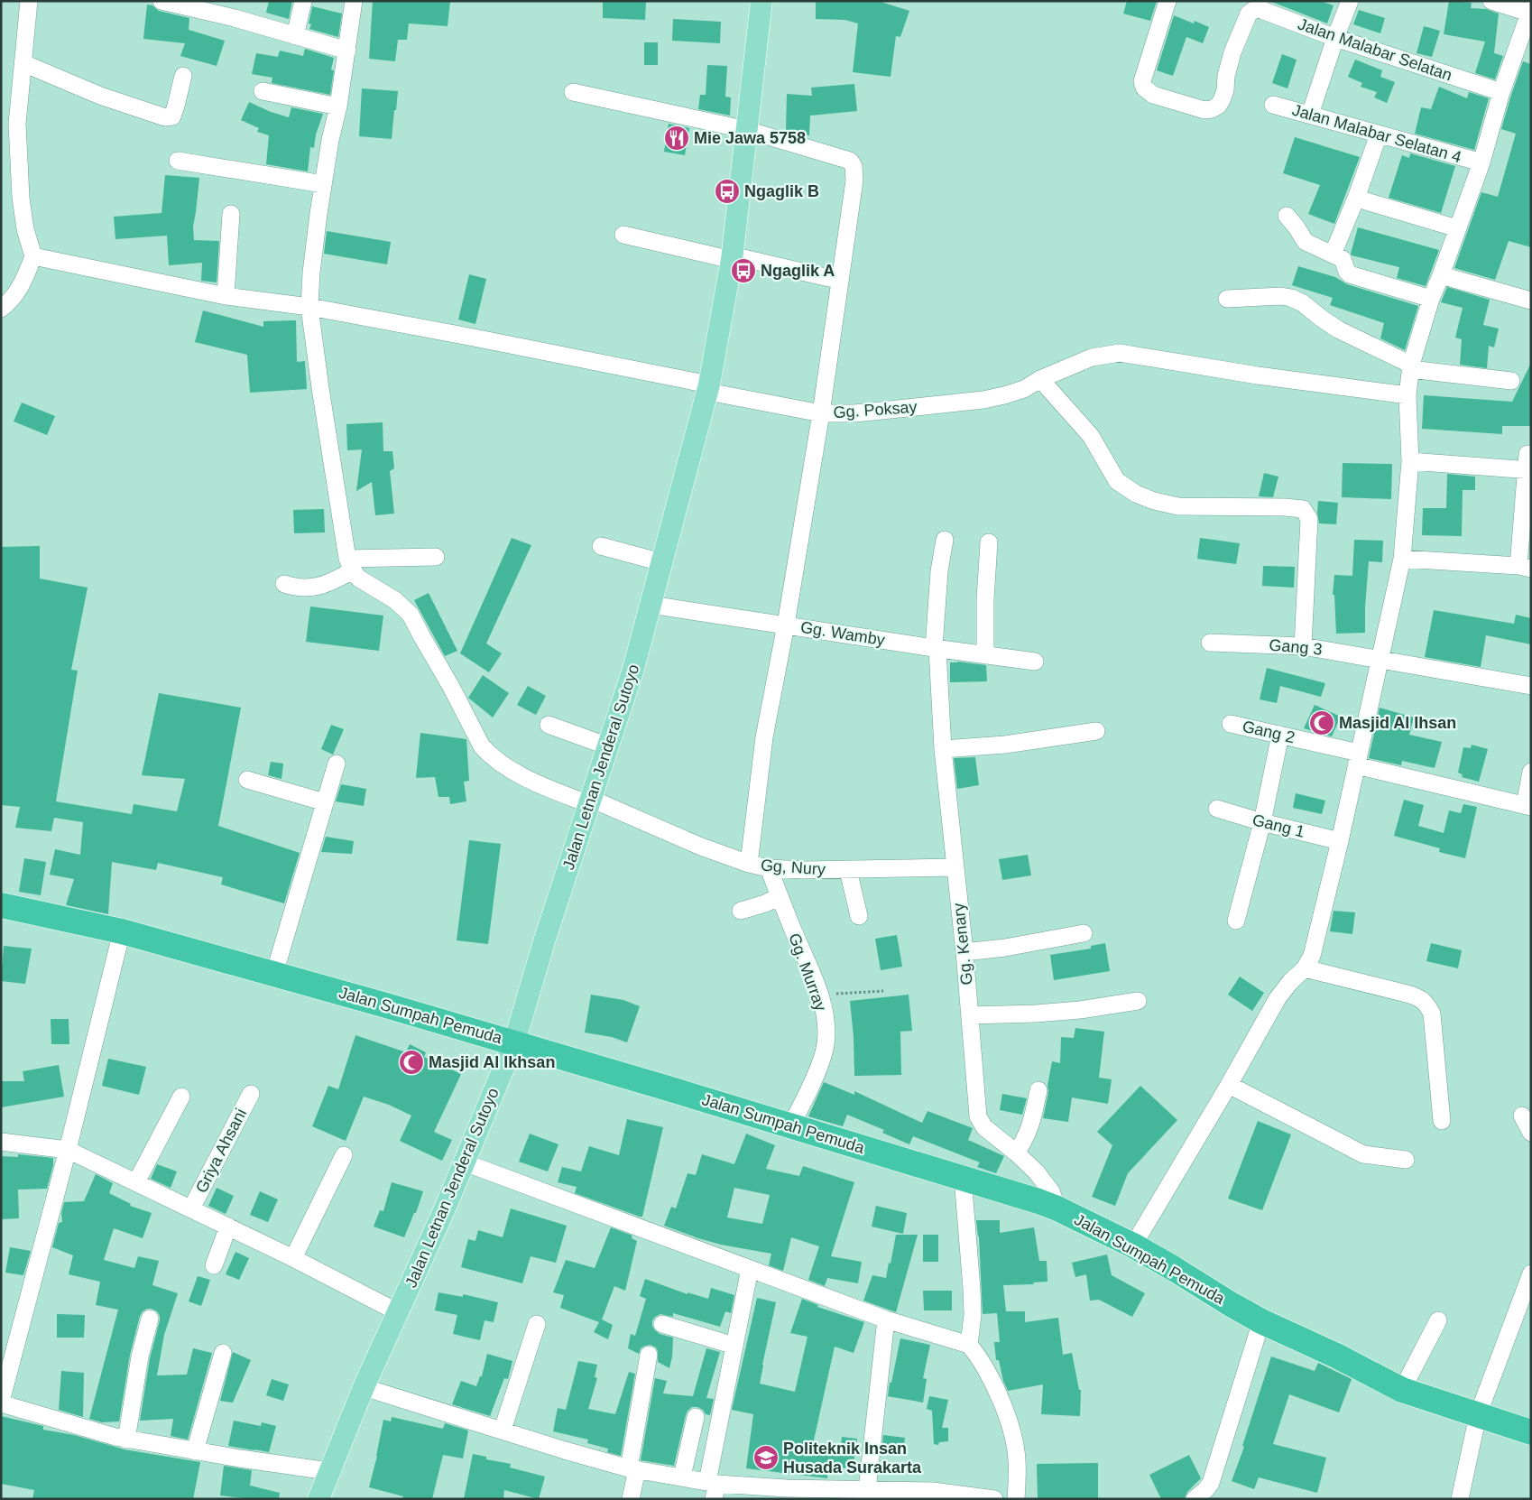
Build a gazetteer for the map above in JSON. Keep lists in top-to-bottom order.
{
  "streets": {
    "highway": ["Jalan Sumpah Pemuda"],
    "main road": ["Jalan Letnan Jenderal Sutoyo"],
    "street": [
      "Jalan Malabar Selatan",
      "Jalan Malabar Selatan 4",
      "Gg. Poksay",
      "Gg. Wamby",
      "Gang 3",
      "Gang 2",
      "Gang 1",
      "Gg, Nury",
      "Gg. Kenary",
      "Gg. Murray",
      "Griya Ahsani"
    ]
  },
  "crossings": [
    ["Gg. Poksay", "Jalan Letnan Jenderal Sutoyo"],
    ["Gg. Wamby", "Jalan Letnan Jenderal Sutoyo"],
    ["Gg. Wamby", "Gg. Kenary"],
    ["Jalan Letnan Jenderal Sutoyo", "Gg, Nury"],
    ["Jalan Letnan Jenderal Sutoyo", "Jalan Sumpah Pemuda"],
    ["Gg, Nury", "Gg. Kenary"],
    ["Gg, Nury", "Gg. Murray"],
    ["Gg. Kenary", "Jalan Sumpah Pemuda"],
    ["Gg. Murray", "Jalan Sumpah Pemuda"]
  ],
  "places": {
    "restaurant": ["Mie Jawa 5758"],
    "bus stop": ["Ngaglik B", "Ngaglik A"],
    "mosque": ["Masjid Al Ihsan", "Masjid Al Ikhsan"],
    "school or university": ["Politeknik Insan Husada Surakarta"]
  }
}
